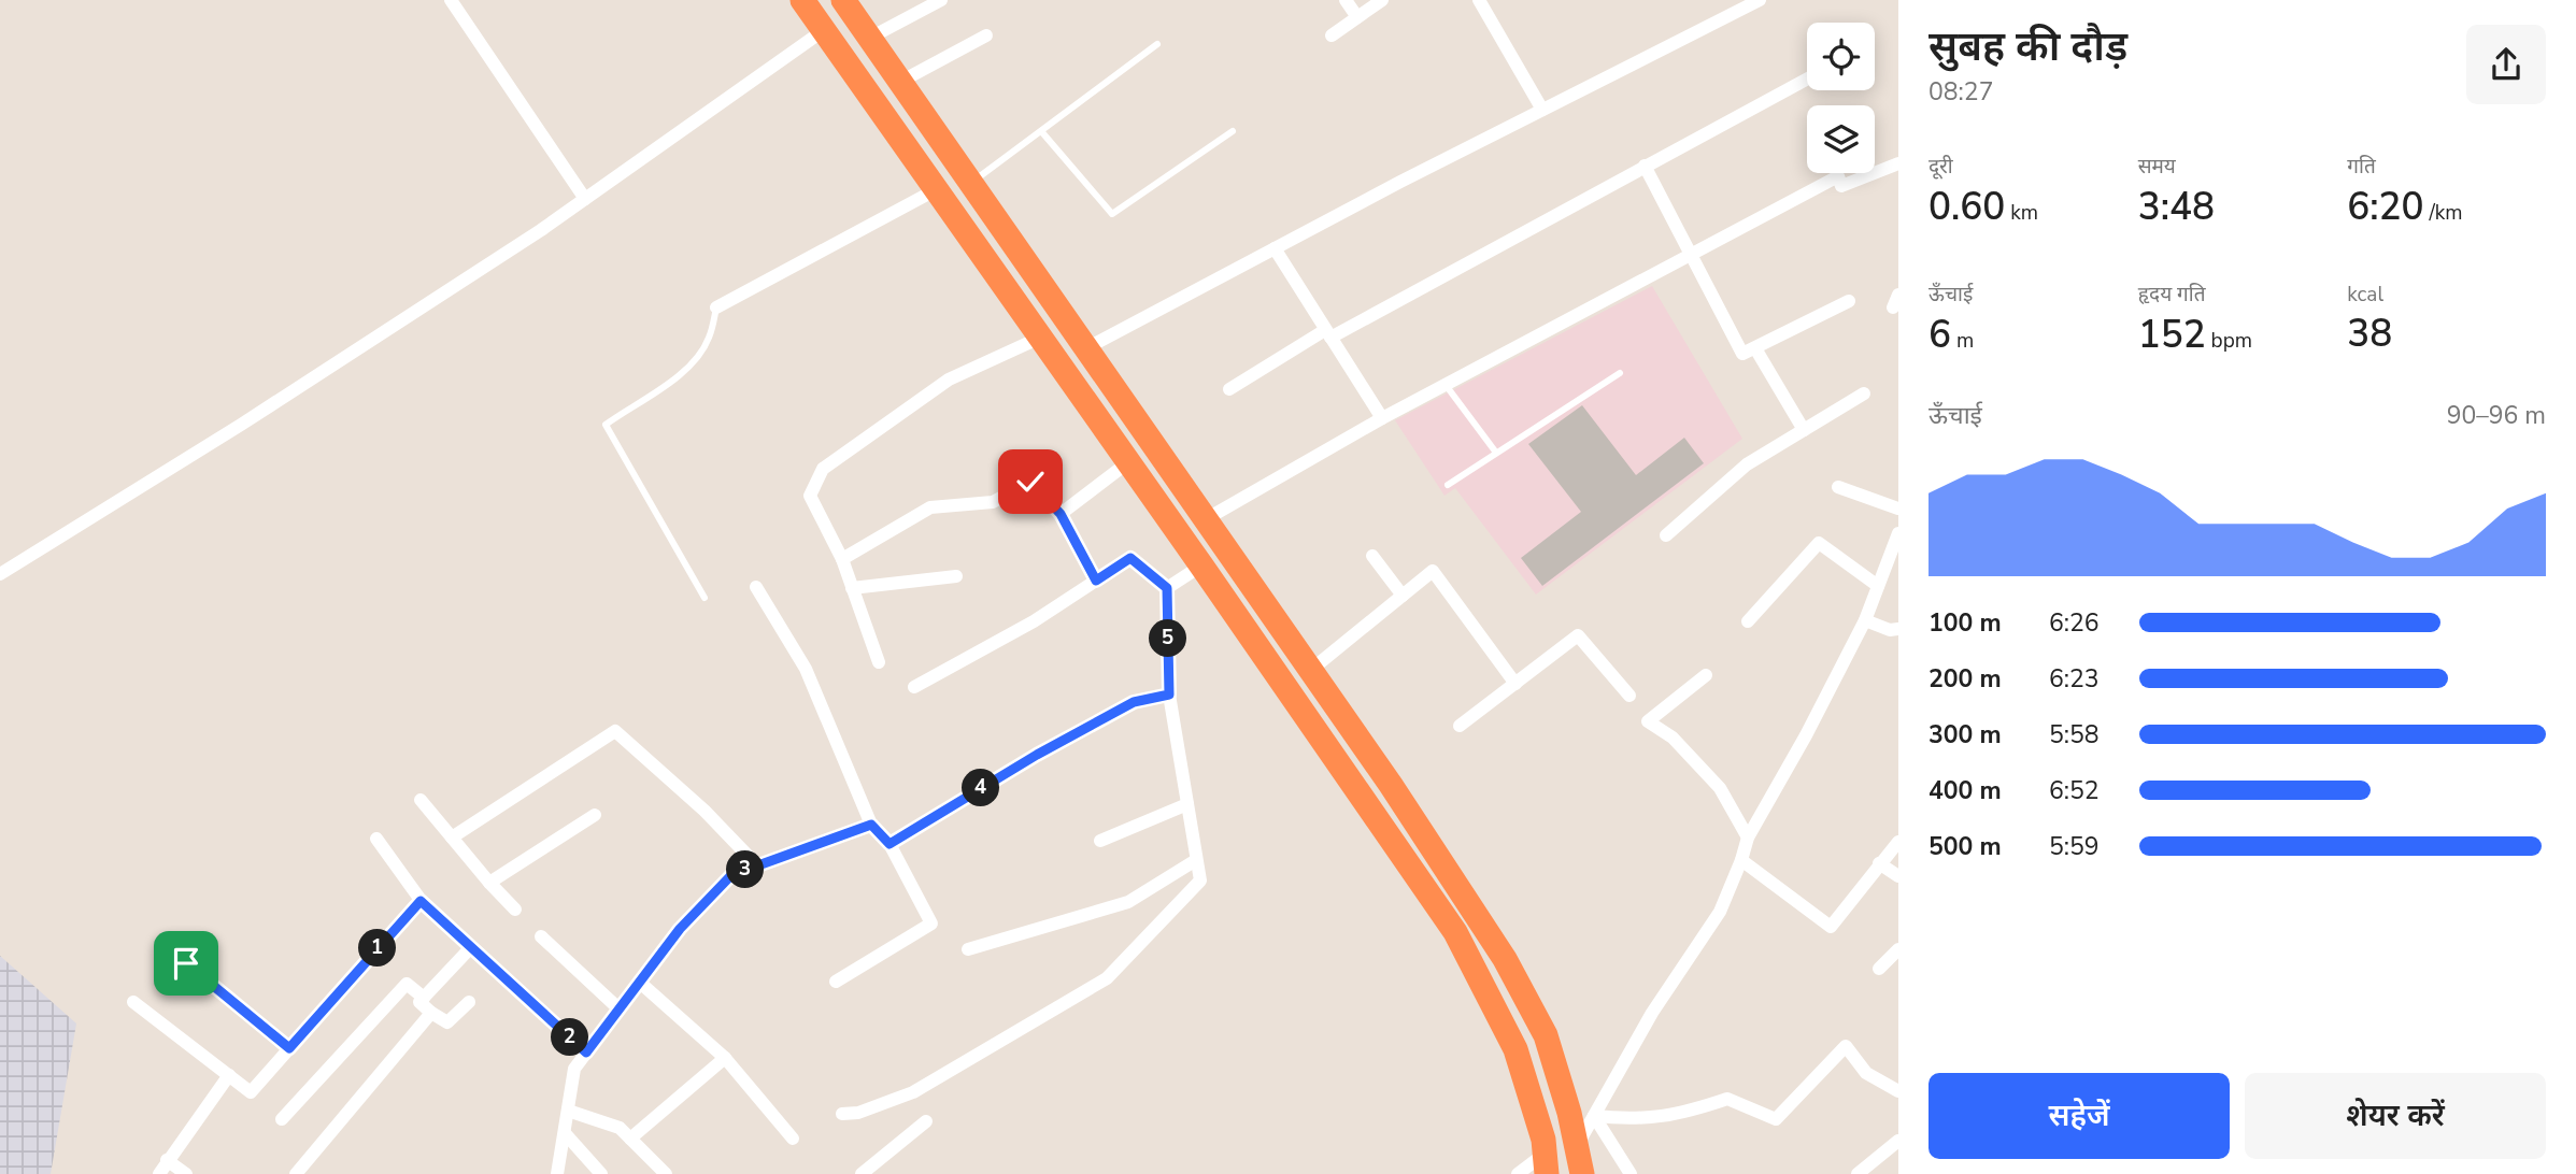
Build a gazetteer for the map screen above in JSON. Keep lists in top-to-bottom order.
{
  "page": {
    "heading": ["सुबह की दौड़", "08:27"],
    "stats": [
      ["दूरी", "0.60 km"],
      ["समय", "3:48"],
      ["गति", "6:20 /km"],
      ["ऊँचाई", "6 m"],
      ["हृदय गति", "152 bpm"],
      ["kcal", "38"]
    ],
    "chart": ["ऊँचाई", "90–96 m"],
    "list": [
      {
        "name": "100 m",
        "note": "6:26"
      },
      {
        "name": "200 m",
        "note": "6:23"
      },
      {
        "name": "300 m",
        "note": "5:58"
      },
      {
        "name": "400 m",
        "note": "6:52"
      },
      {
        "name": "500 m",
        "note": "5:59"
      }
    ],
    "pins": [
      "5",
      "4",
      "3",
      "1",
      "2"
    ],
    "buttons": ["सहेजें", "शेयर करें"]
  }
}
